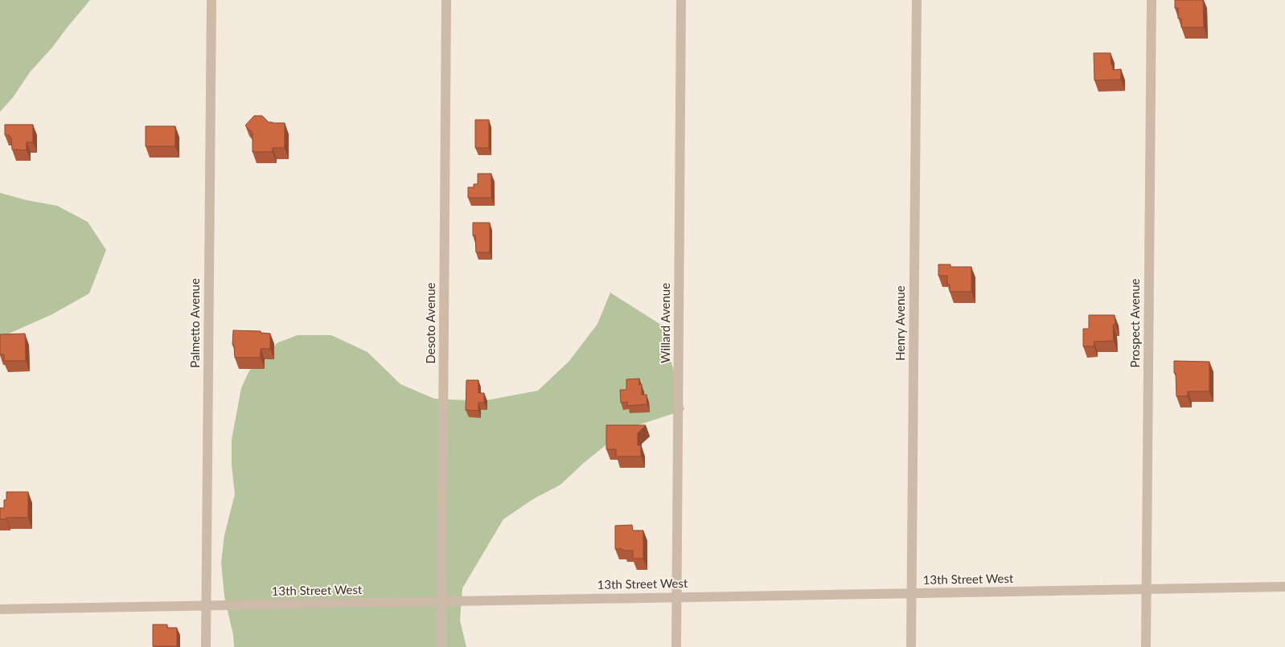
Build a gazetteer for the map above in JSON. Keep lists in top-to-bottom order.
{
  "streets": {
    "street": [
      "Palmetto Avenue",
      "Desoto Avenue",
      "Willard Avenue",
      "Henry Avenue",
      "Prospect Avenue",
      "13th Street West"
    ]
  },
  "crossings": [
    ["Palmetto Avenue", "13th Street West"],
    ["Desoto Avenue", "13th Street West"],
    ["Willard Avenue", "13th Street West"],
    ["Henry Avenue", "13th Street West"],
    ["Prospect Avenue", "13th Street West"]
  ]
}
